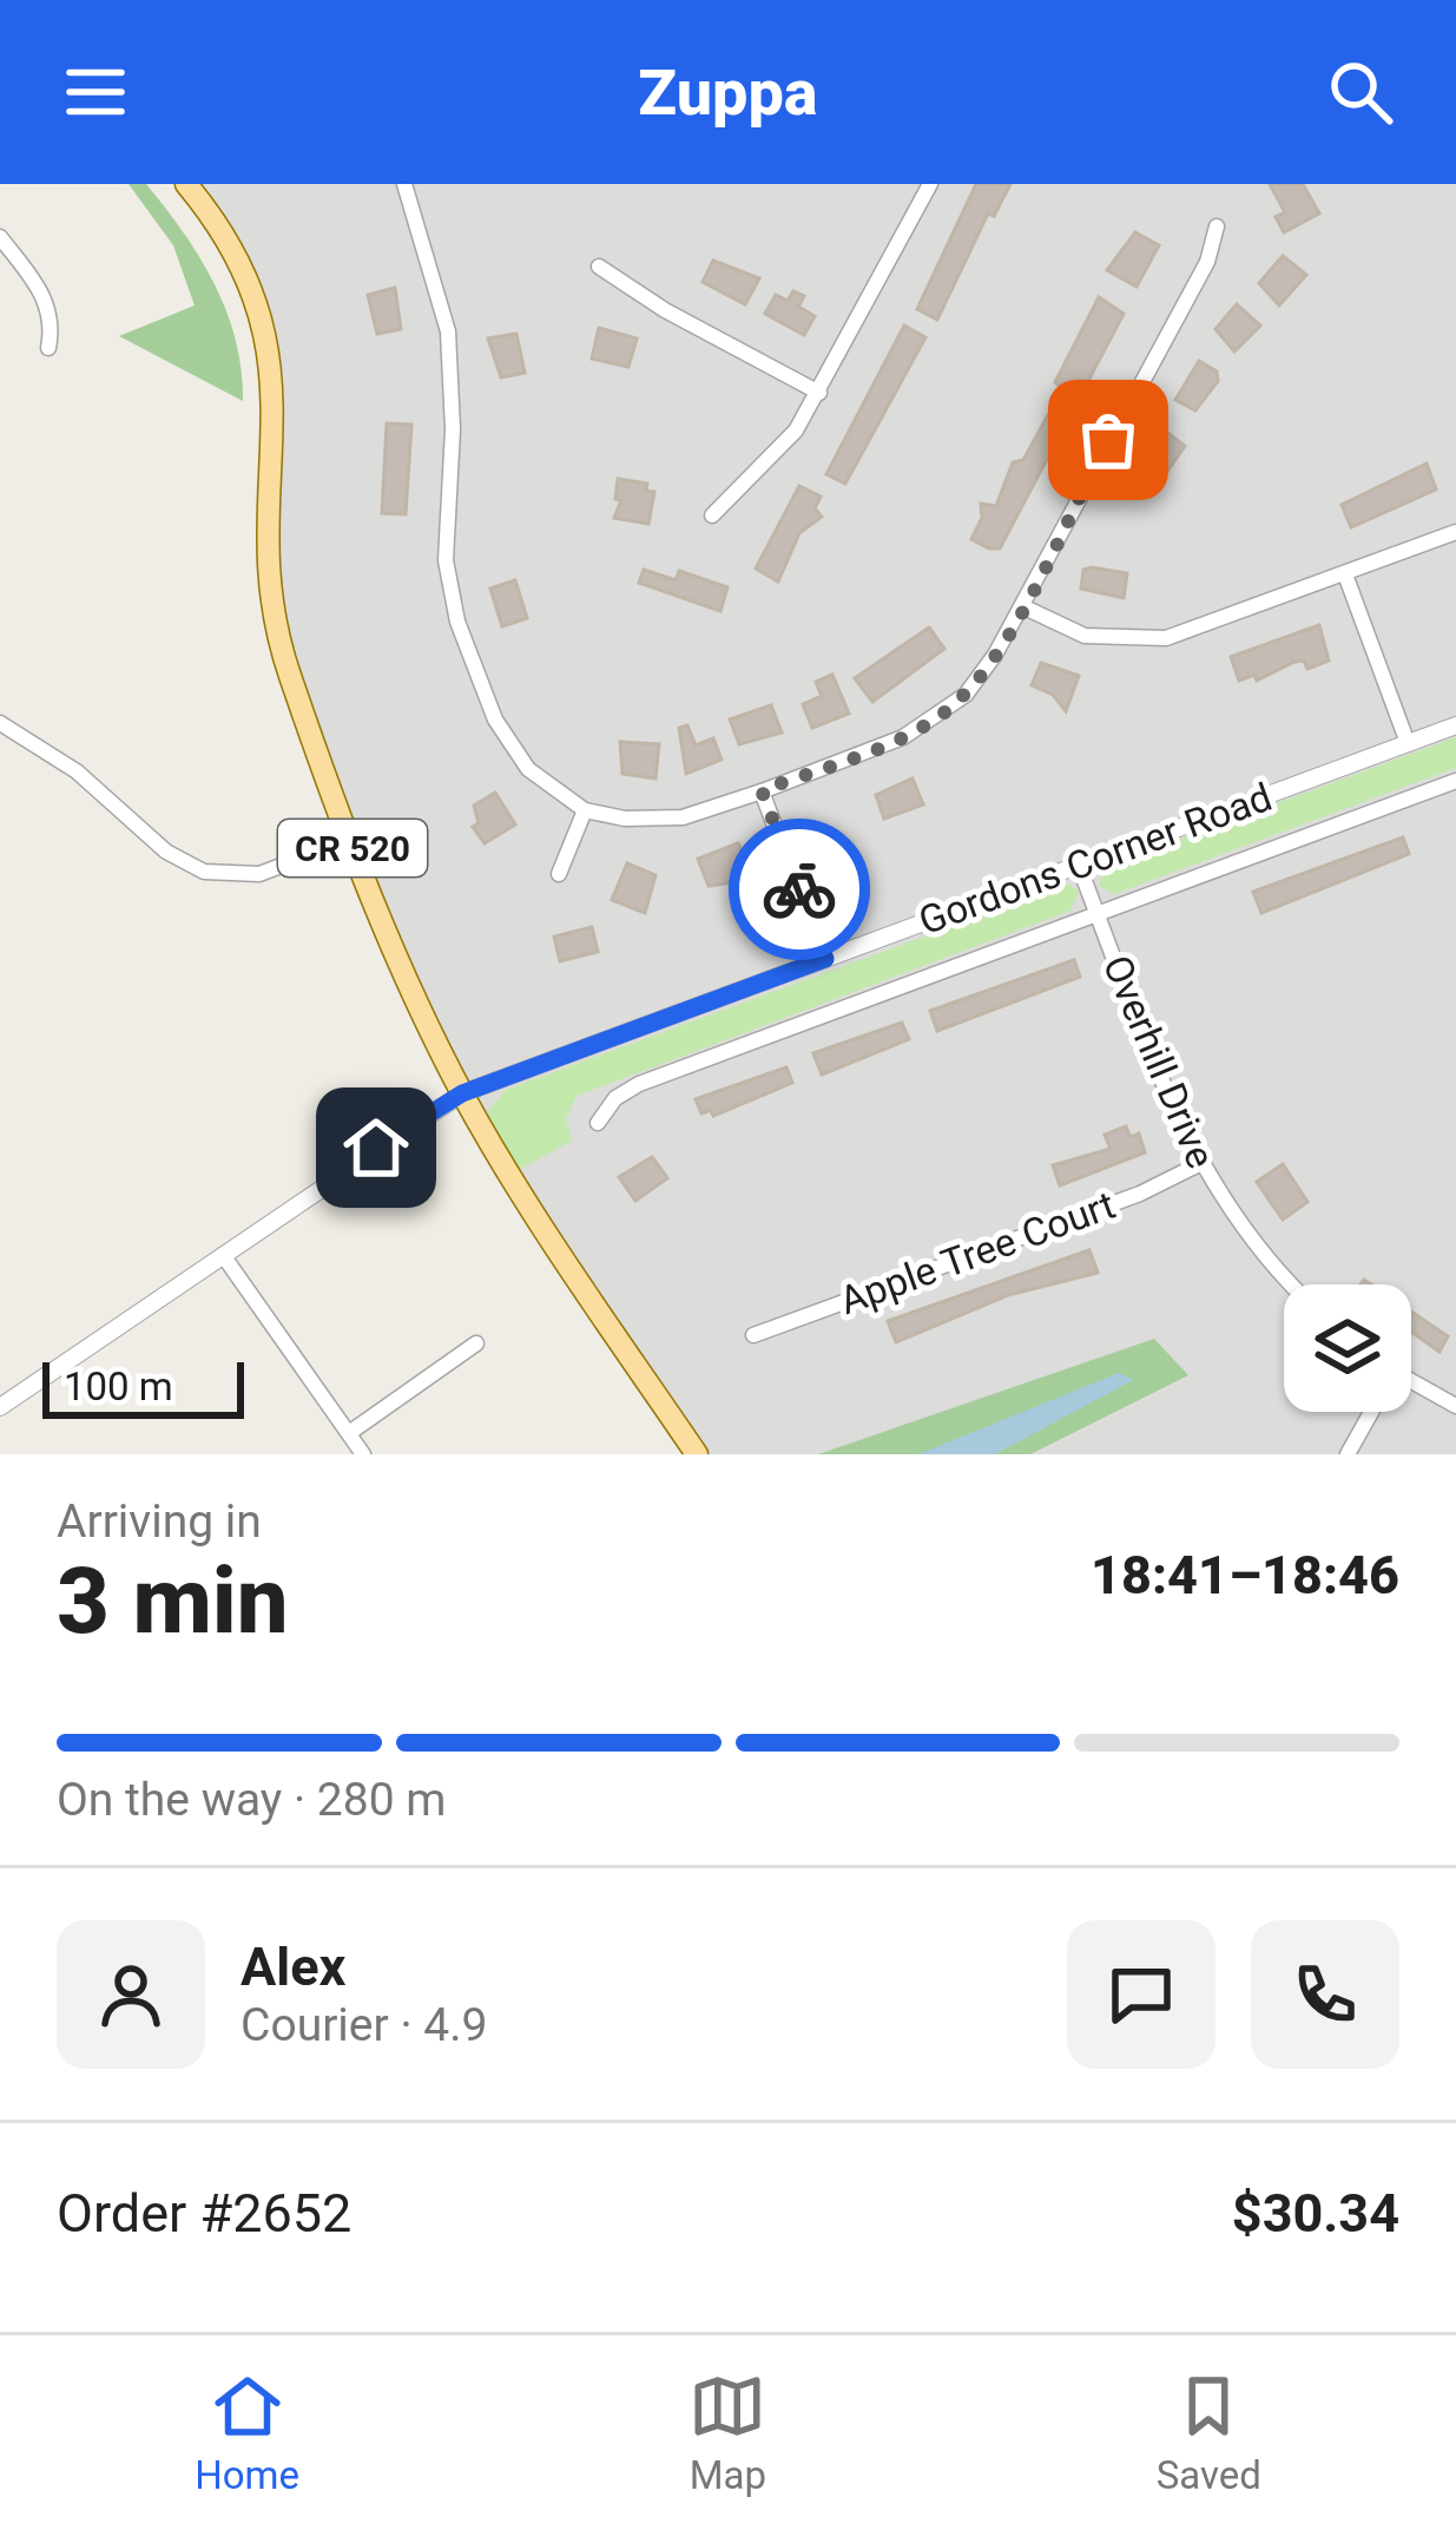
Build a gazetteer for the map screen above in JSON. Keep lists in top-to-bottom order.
{
  "streets": {
    "main road": ["CR 520"],
    "street": ["Gordons Corner Road", "Overhill Drive", "Apple Tree Court"]
  },
  "crossings": [
    ["CR 520", "Gordons Corner Road"],
    ["Gordons Corner Road", "Overhill Drive"],
    ["Overhill Drive", "Apple Tree Court"]
  ],
  "scale_bar": "100 m",
  "page": {
    "header": "Zuppa",
    "scale": "100 m",
    "heading": ["3 min", "Arriving in", "18:41–18:46"],
    "panel": [
      "Alex",
      "Courier · 4.9",
      "Order #2652",
      "$30.34"
    ],
    "bar": "On the way · 280 m",
    "tabs": ["Home", "Map", "Saved"]
  }
}
